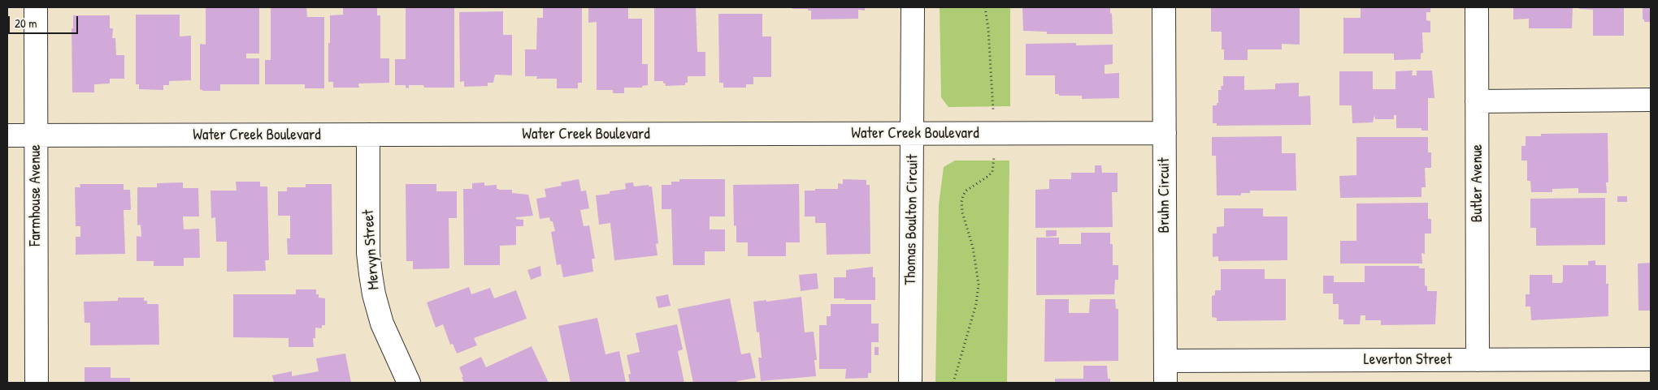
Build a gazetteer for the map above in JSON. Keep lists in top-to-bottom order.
{
  "streets": {
    "street": [
      "Water Creek Boulevard",
      "Butler Avenue",
      "Farmhouse Avenue",
      "Bruhn Circuit",
      "Thomas Boulton Circuit",
      "Mervyn Street",
      "Leverton Street"
    ]
  },
  "crossings": [
    ["Water Creek Boulevard", "Farmhouse Avenue"],
    ["Water Creek Boulevard", "Bruhn Circuit"],
    ["Water Creek Boulevard", "Thomas Boulton Circuit"],
    ["Water Creek Boulevard", "Mervyn Street"],
    ["Butler Avenue", "Leverton Street"],
    ["Bruhn Circuit", "Leverton Street"]
  ],
  "scale_bar": "20 m"
}
